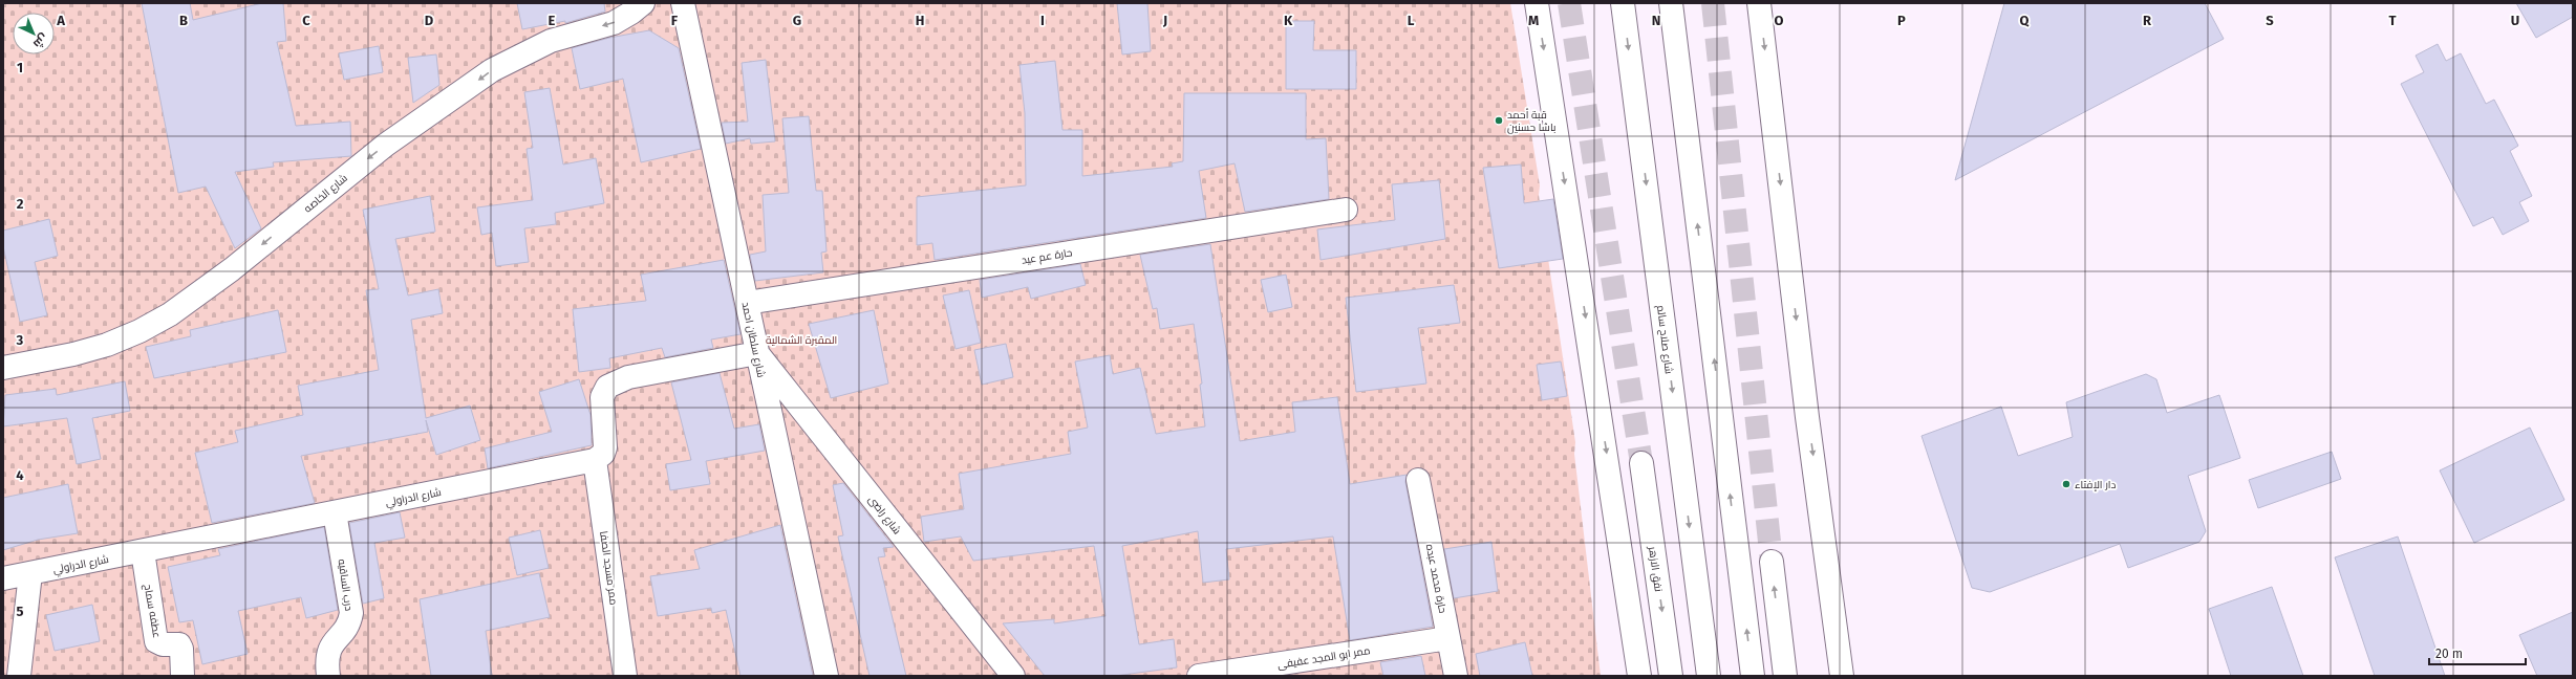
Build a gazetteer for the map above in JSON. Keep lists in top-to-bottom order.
{
  "streets": {
    "main road": [
      "شارع الخاصه",
      "حارة عم عيد",
      "شارع سلطان احمد",
      "شارع صلاح سالم",
      "شارع الدراولي",
      "شارع راضى",
      "ممر مسجد الصفا",
      "نفق الازهر",
      "حارة محمد عبده",
      "درب الساقيه",
      "عطفه سماح",
      "ممر ابو المجد عفيفى"
    ]
  },
  "crossings": [
    ["حارة عم عيد", "شارع سلطان احمد"],
    ["شارع سلطان احمد", "شارع راضى"],
    ["شارع الدراولي", "ممر مسجد الصفا"],
    ["شارع الدراولي", "درب الساقيه"],
    ["شارع الدراولي", "عطفه سماح"],
    ["حارة محمد عبده", "ممر ابو المجد عفيفى"]
  ],
  "one_way": ["شارع الخاصه"],
  "parks": ["المقبرة الشمالية"],
  "places": ["قبة أحمد باشا حسنين", "دار الإفتاء"],
  "scale_bar": "20 m",
  "north": "bottom right",
  "grid": {
    "columns": [
      "A",
      "B",
      "C",
      "D",
      "E",
      "F",
      "G",
      "H",
      "I",
      "J",
      "K",
      "L",
      "M",
      "N",
      "O",
      "P",
      "Q",
      "R",
      "S",
      "T",
      "U"
    ],
    "rows": [
      "1",
      "2",
      "3",
      "4",
      "5"
    ]
  }
}
